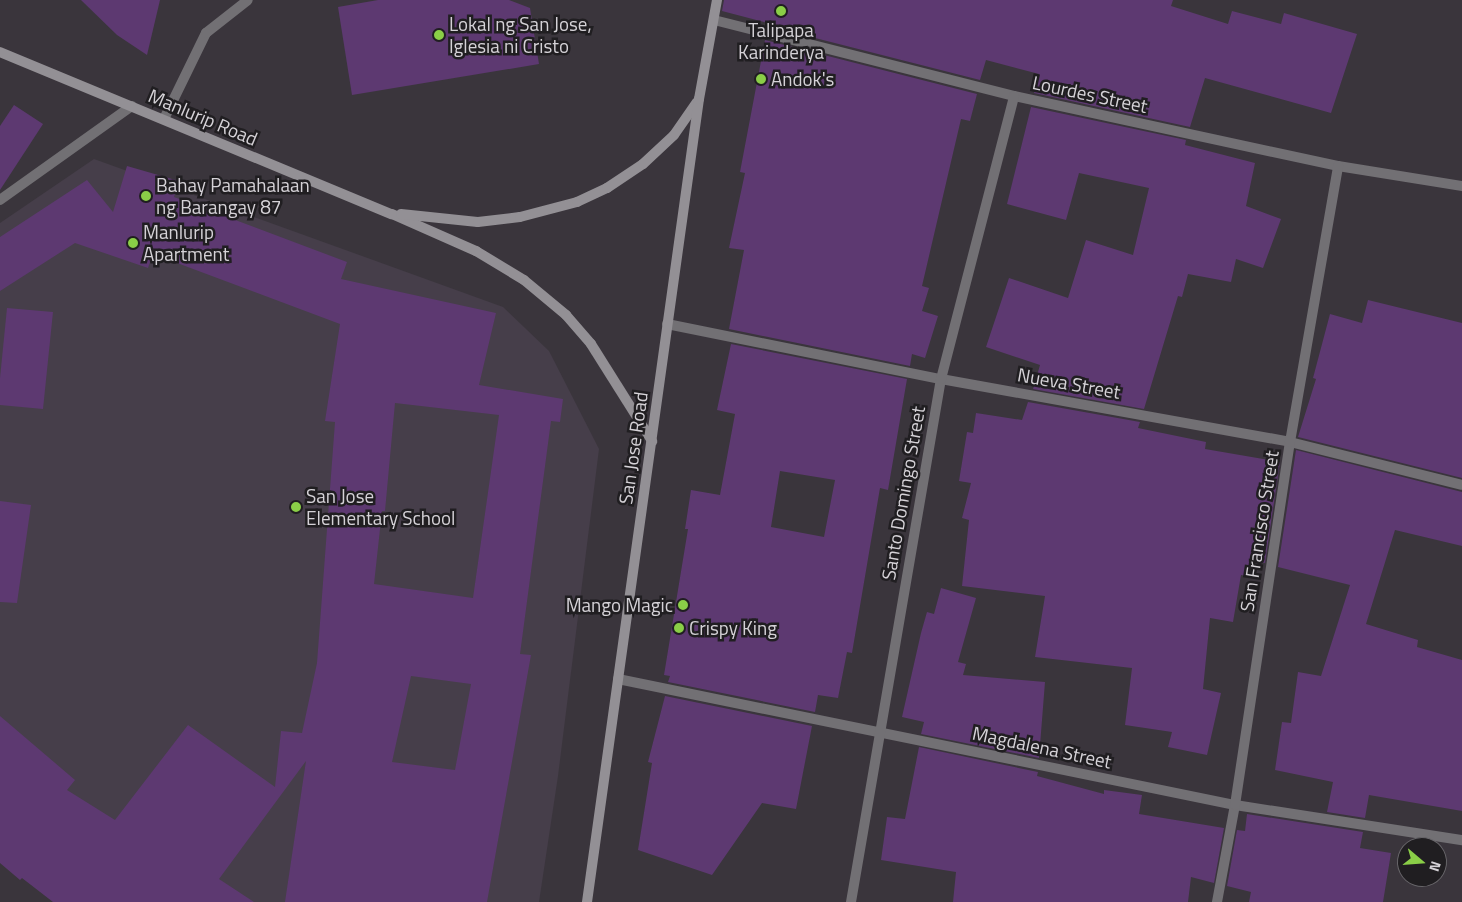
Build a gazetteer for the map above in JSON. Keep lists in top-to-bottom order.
{
  "streets": {
    "main road": ["Manlurip Road", "San Jose Road"],
    "street": [
      "Lourdes Street",
      "Nueva Street",
      "Santo Domingo Street",
      "San Francisco Street",
      "Magdalena Street"
    ]
  },
  "crossings": [
    ["Lourdes Street", "San Jose Road"],
    ["Lourdes Street", "Santo Domingo Street"],
    ["Lourdes Street", "San Francisco Street"],
    ["Manlurip Road", "San Jose Road"],
    ["Nueva Street", "San Jose Road"],
    ["Nueva Street", "Santo Domingo Street"],
    ["Nueva Street", "San Francisco Street"],
    ["San Jose Road", "Magdalena Street"],
    ["Santo Domingo Street", "Magdalena Street"],
    ["San Francisco Street", "Magdalena Street"]
  ],
  "places": [
    "Talipapa Karinderya",
    "Lokal ng San Jose, Iglesia ni Cristo",
    "Andok's",
    "Bahay Pamahalaan ng Barangay 87",
    "Manlurip Apartment",
    "San Jose Elementary School",
    "Mango Magic",
    "Crispy King"
  ],
  "north": "right"
}
